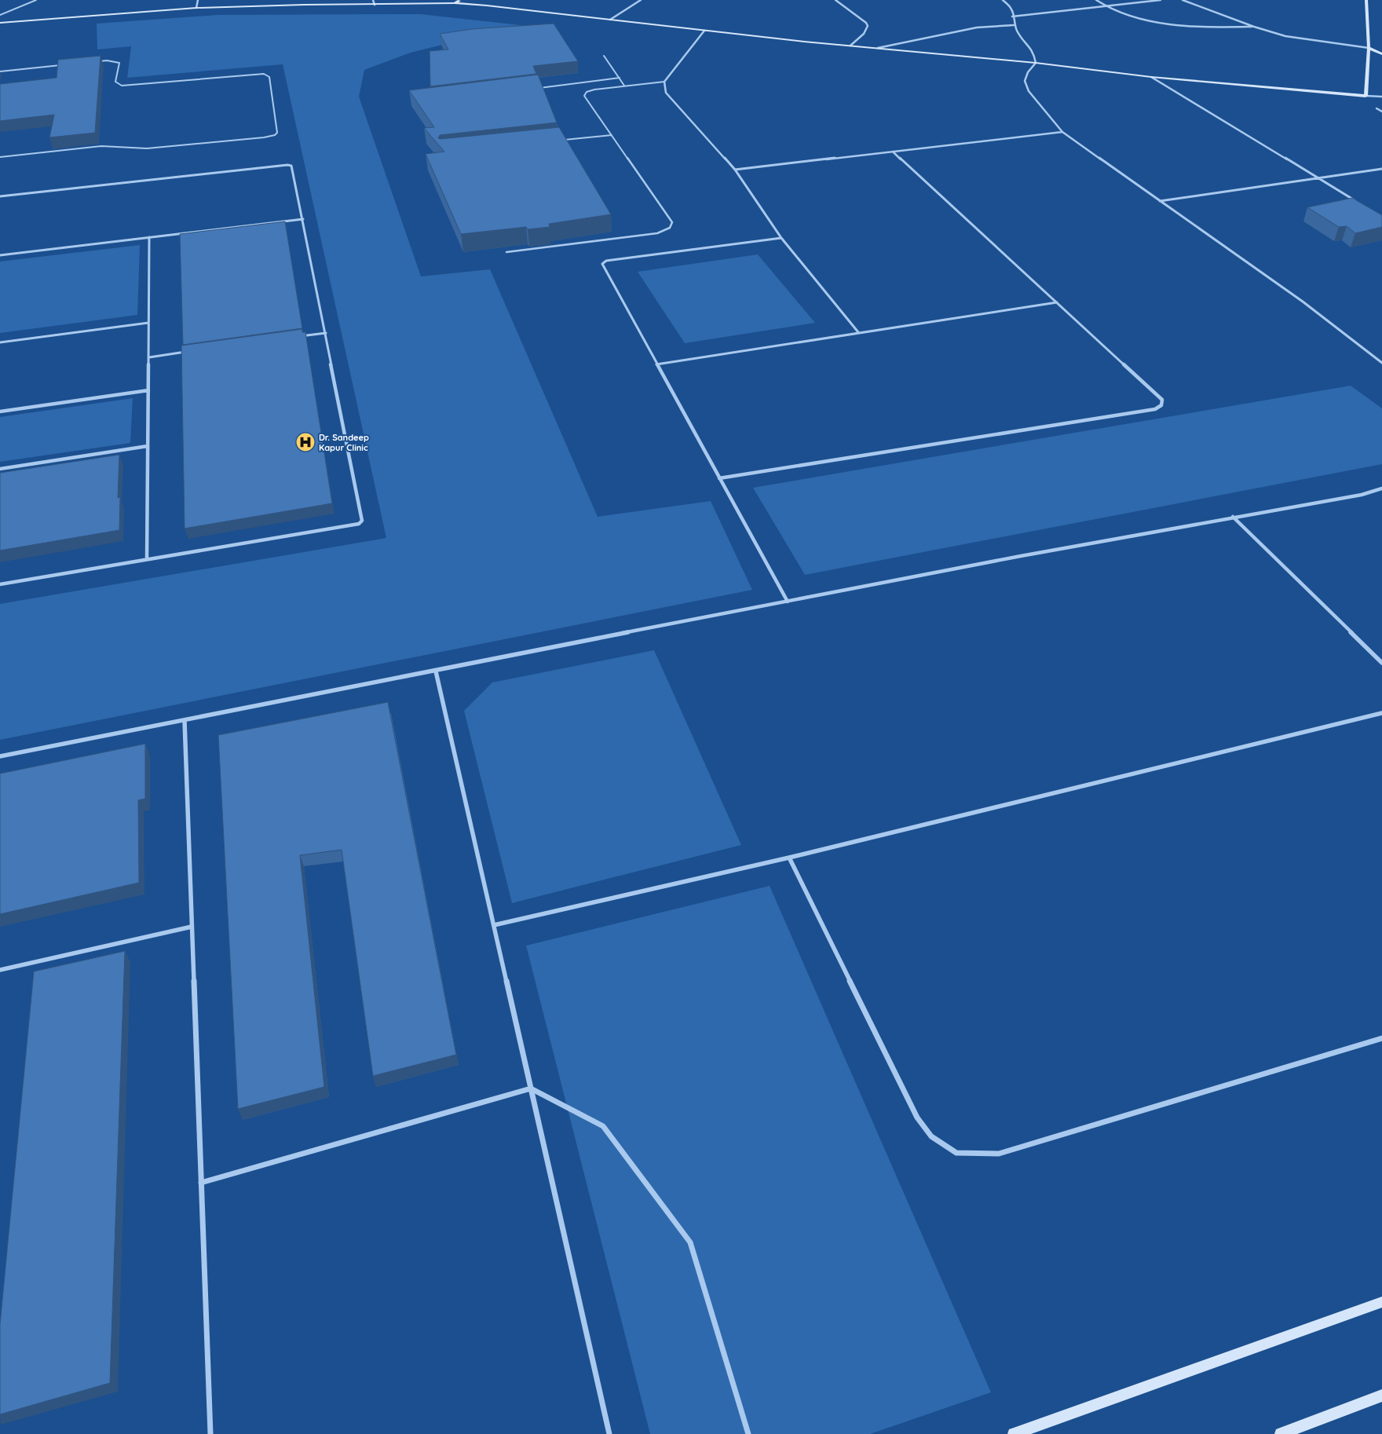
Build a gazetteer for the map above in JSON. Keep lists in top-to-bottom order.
{
  "places": {
    "hospital": ["Dr. Sandeep Kapur Clinic"]
  }
}
